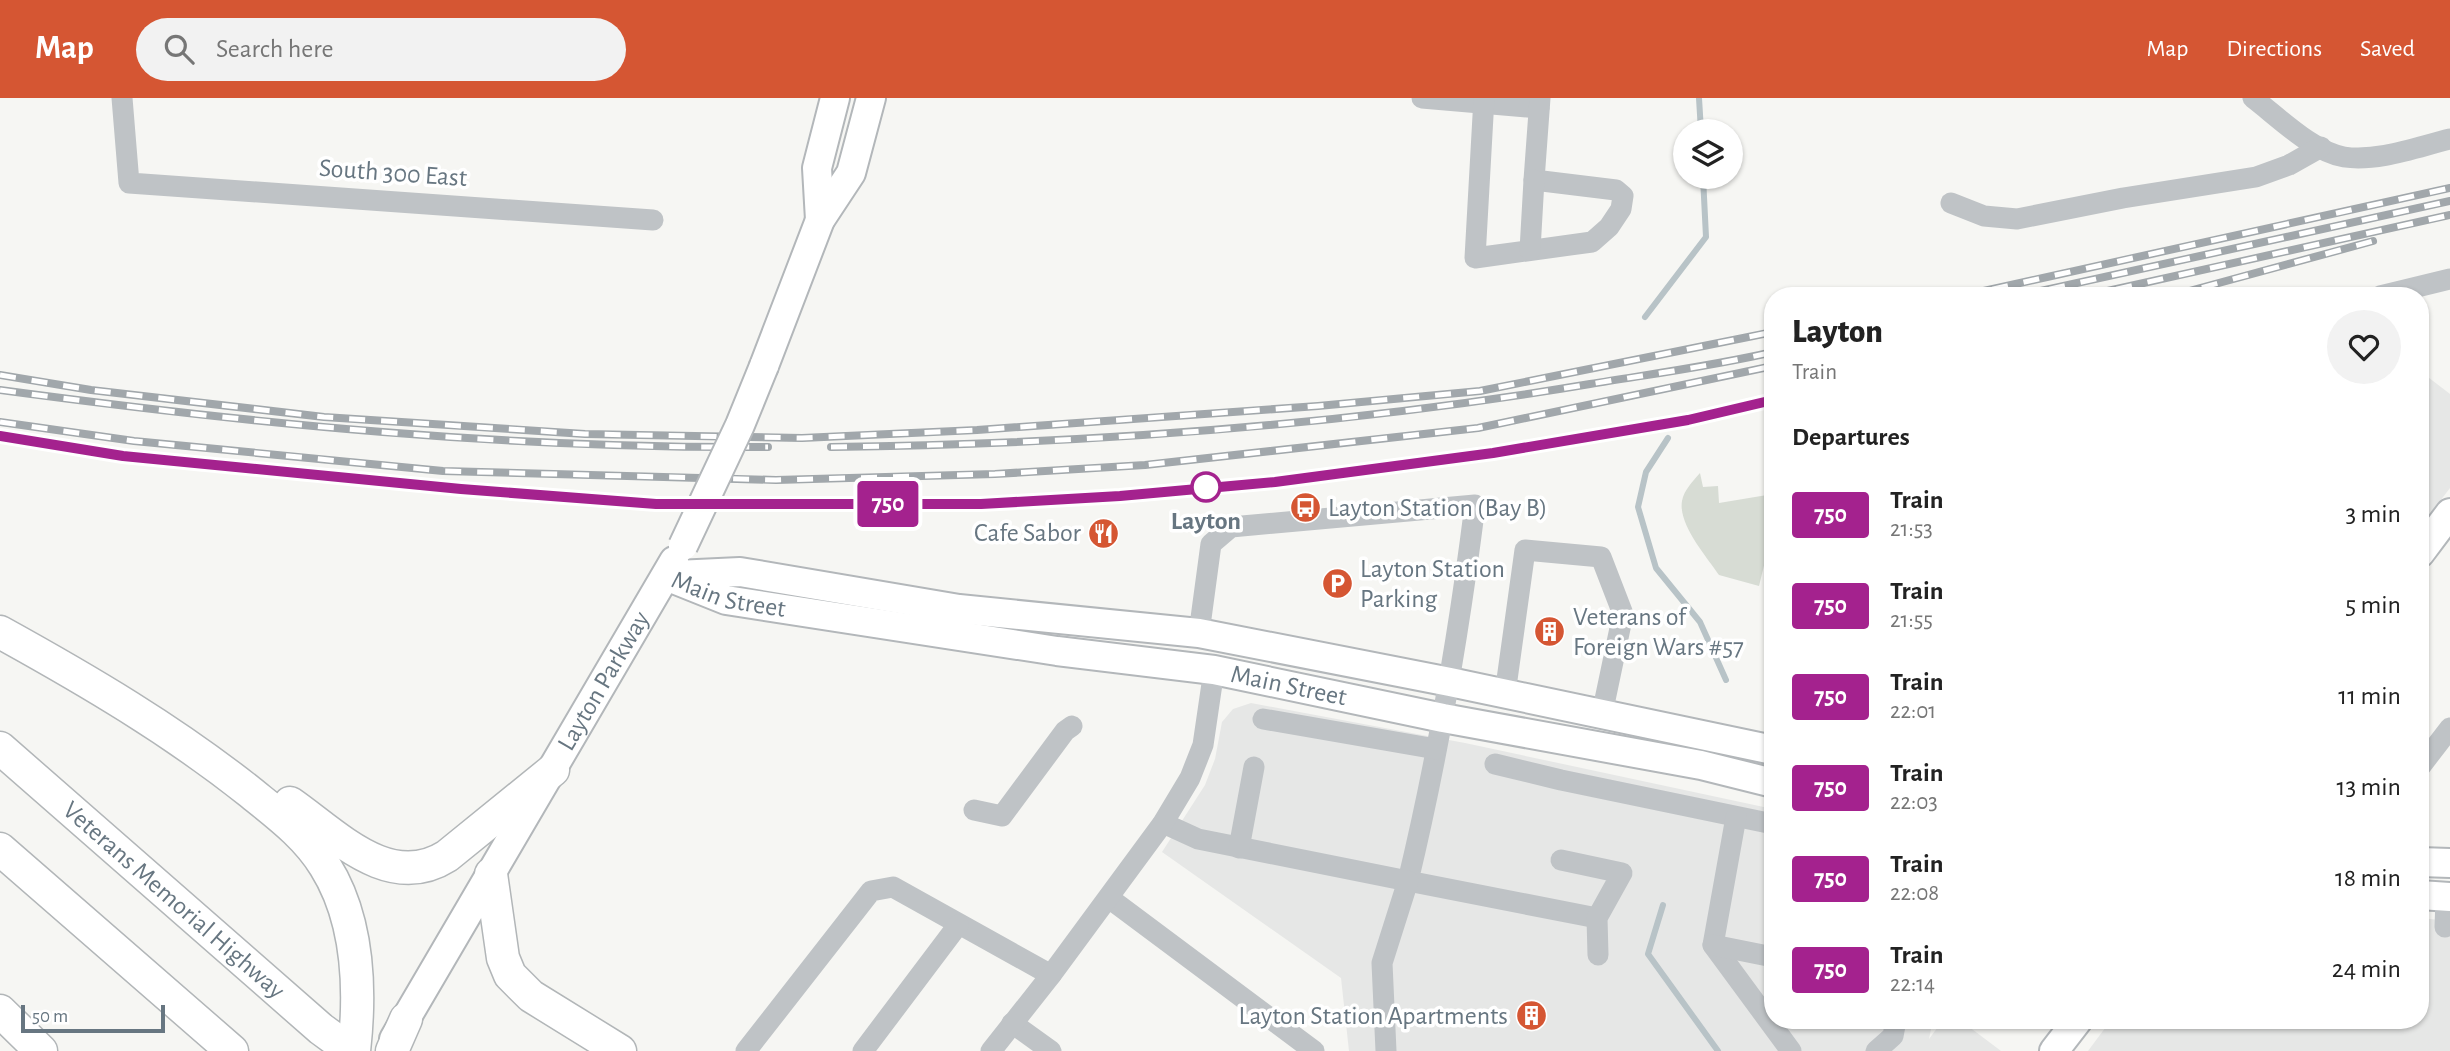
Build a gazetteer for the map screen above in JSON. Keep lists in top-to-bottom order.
{
  "streets": {
    "highway": ["Veterans Memorial Highway"],
    "main road": ["Main Street", "Layton Parkway"],
    "street": ["South 300 East"]
  },
  "crossings": [
    ["Main Street", "Layton Parkway"]
  ],
  "places": {
    "other": ["Layton"],
    "bus stop": ["Layton Station (Bay B)"],
    "restaurant": ["Cafe Sabor"],
    "parking": ["Layton Station Parking"],
    "building": ["Veterans of Foreign Wars #57", "Layton Station Apartments"]
  },
  "scale_bar": "50 m",
  "page": {
    "header": "Map",
    "search": "Search here",
    "nav": ["Map", "Directions", "Saved"],
    "on_map": "750",
    "heading": [
      ["Layton", "Train"],
      "Departures"
    ],
    "list": [
      {
        "mark": "750",
        "name": "Train",
        "note": "21:53",
        "value": "3 min"
      },
      {
        "mark": "750",
        "name": "Train",
        "note": "21:55",
        "value": "5 min"
      },
      {
        "mark": "750",
        "name": "Train",
        "note": "22:01",
        "value": "11 min"
      },
      {
        "mark": "750",
        "name": "Train",
        "note": "22:03",
        "value": "13 min"
      },
      {
        "mark": "750",
        "name": "Train",
        "note": "22:08",
        "value": "18 min"
      },
      {
        "mark": "750",
        "name": "Train",
        "note": "22:14",
        "value": "24 min"
      }
    ],
    "scale": "50 m"
  }
}
